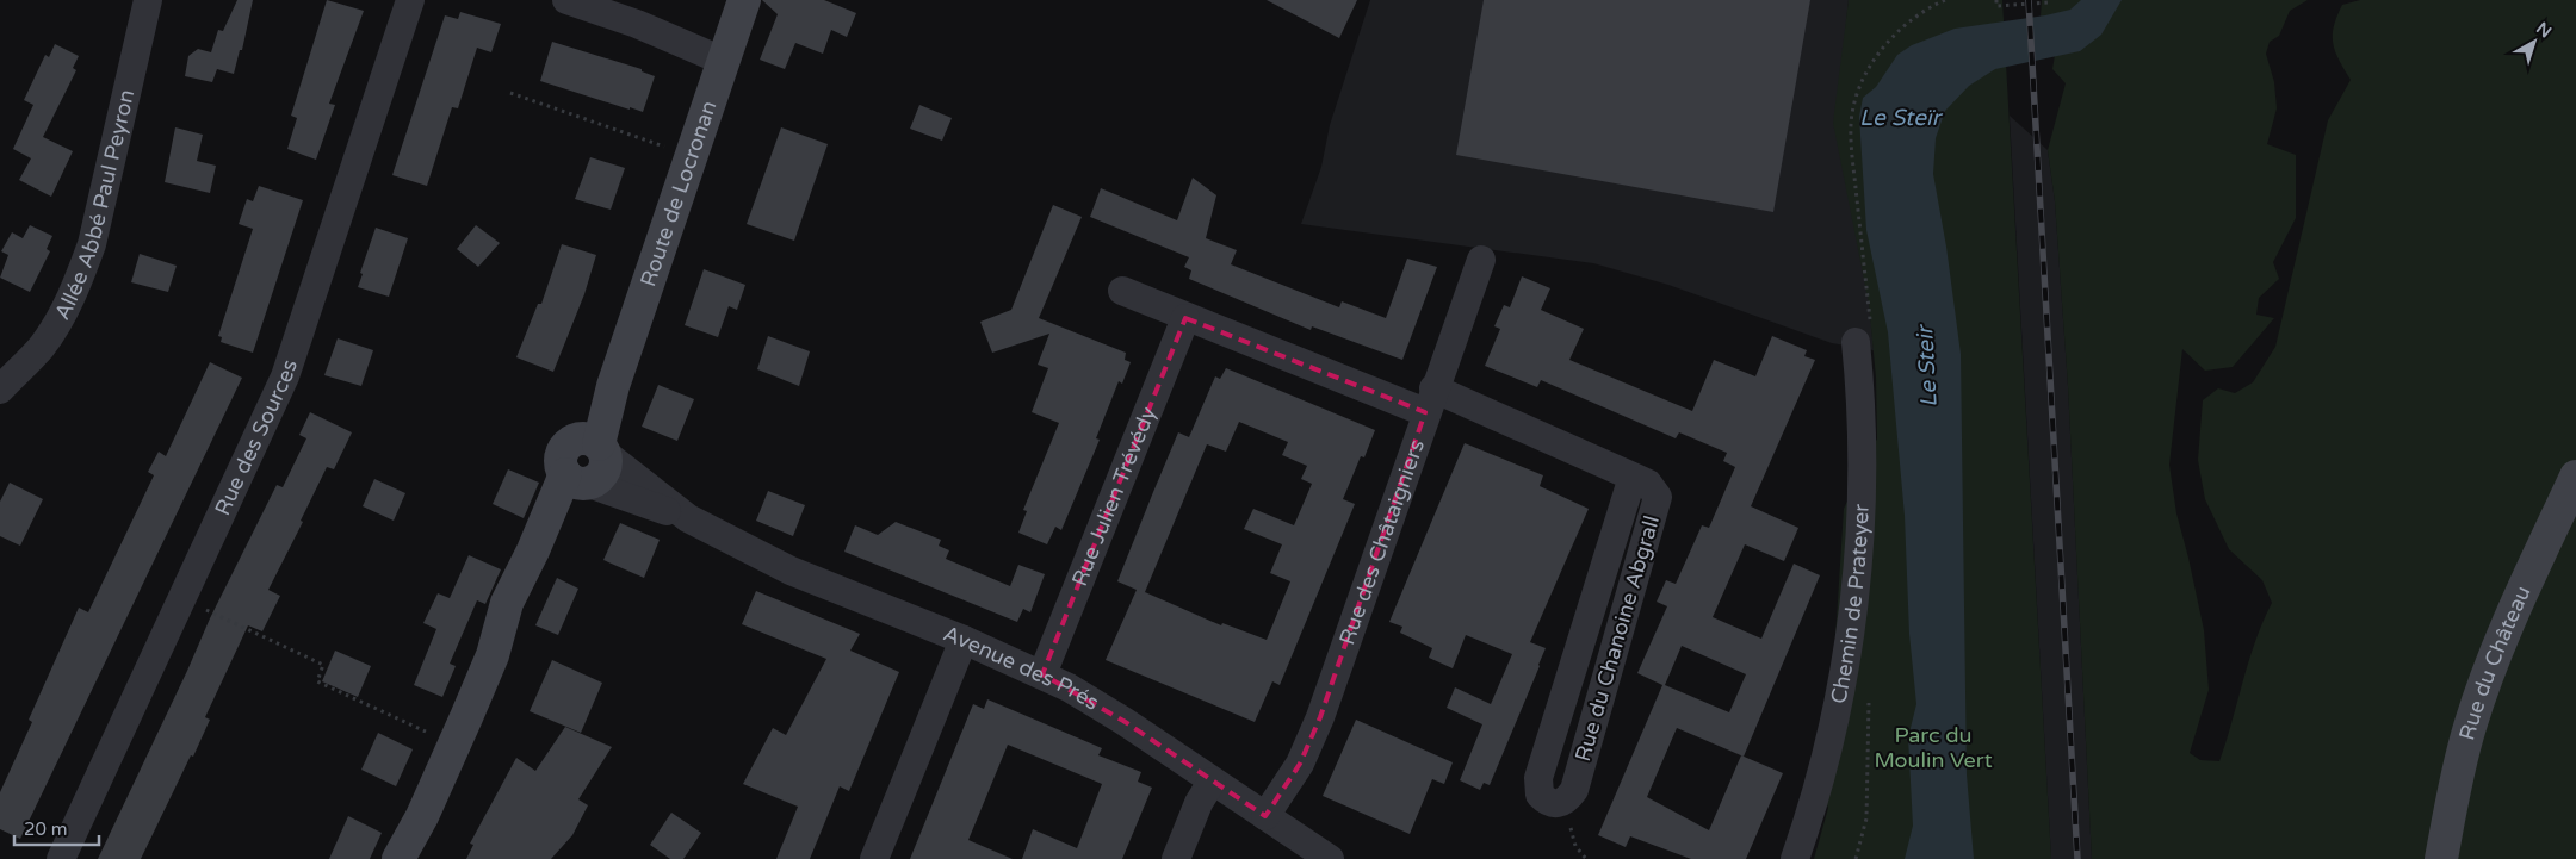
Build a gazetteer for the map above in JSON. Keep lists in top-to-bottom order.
{
  "streets": {
    "main road": ["Route de Locronan", "Rue du Château"],
    "street": [
      "Allée Abbé Paul Peyron",
      "Rue des Sources",
      "Rue Julien Trévédy",
      "Rue des Châtaigniers",
      "Chemin de Prateyer",
      "Rue du Chanoine Abgrall",
      "Avenue des Prés"
    ]
  },
  "crossings": [
    ["Route de Locronan", "Avenue des Prés"],
    ["Rue Julien Trévédy", "Avenue des Prés"],
    ["Rue des Châtaigniers", "Rue du Chanoine Abgrall"],
    ["Rue des Châtaigniers", "Avenue des Prés"]
  ],
  "water": ["Le Steïr", "Le Steir"],
  "parks": ["Parc du Moulin Vert"],
  "scale_bar": "20 m",
  "north": "top right"
}
